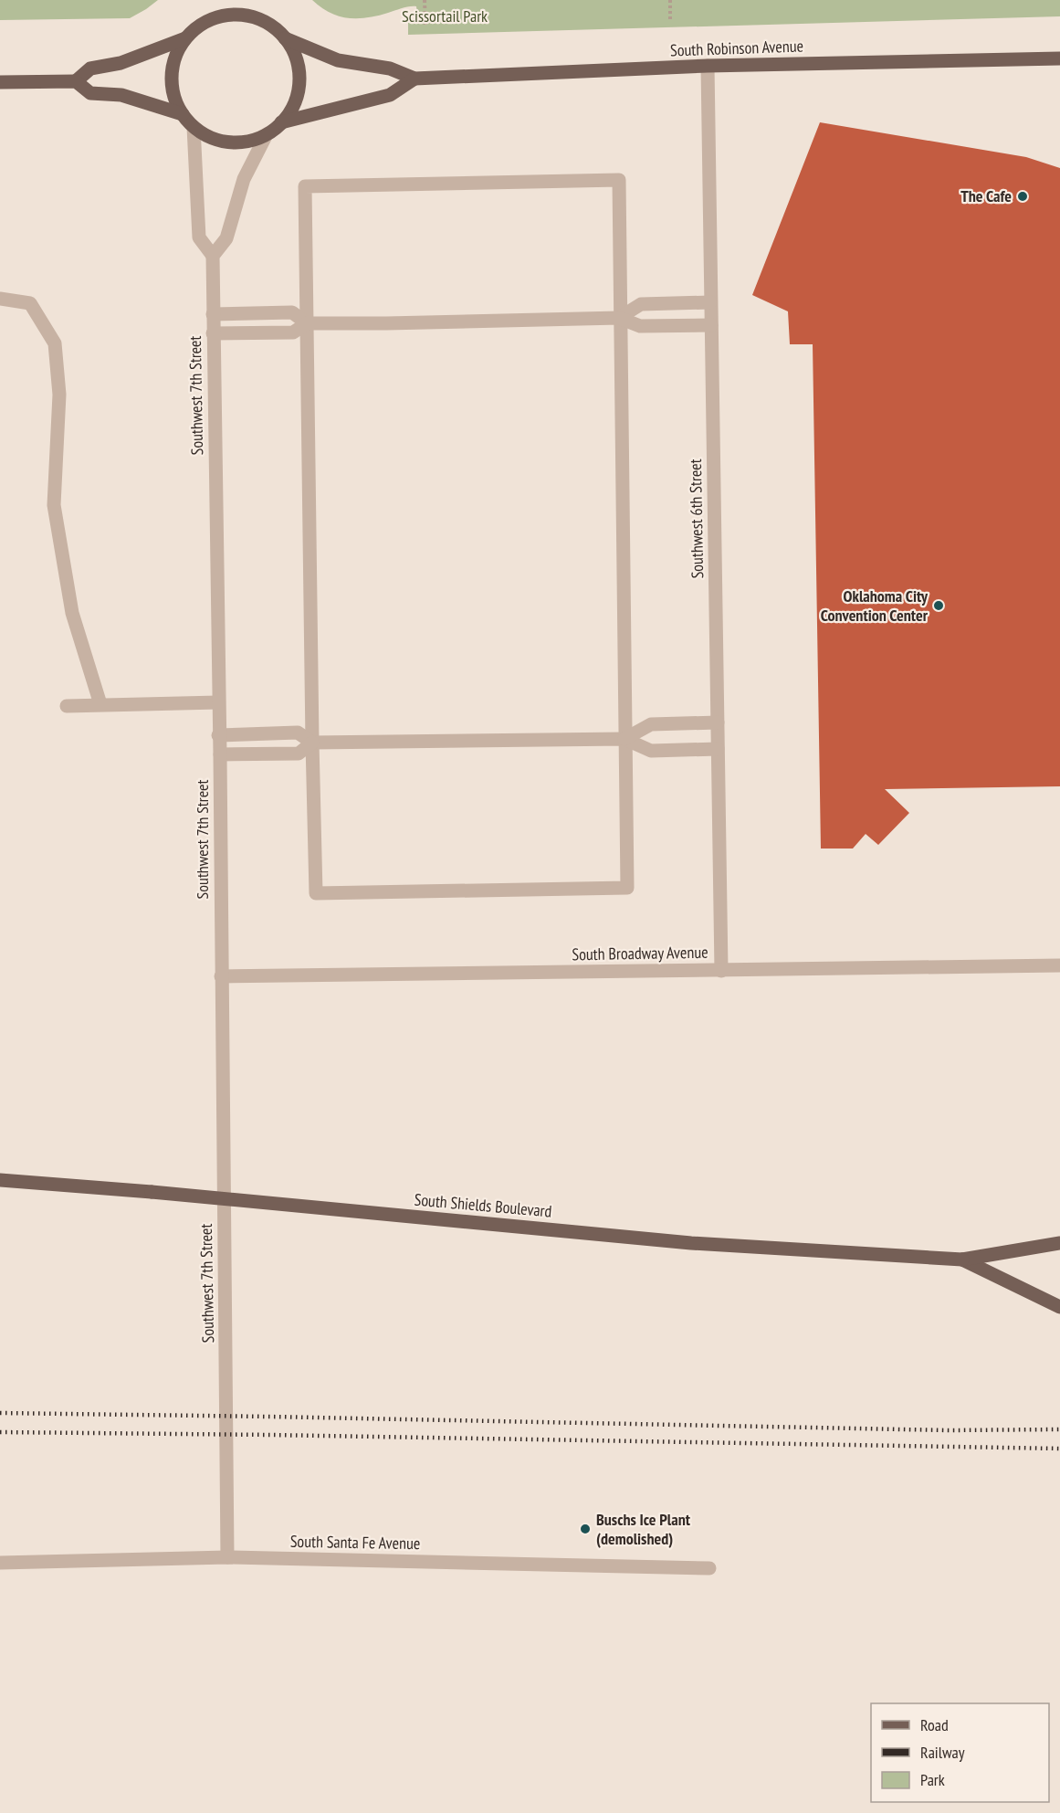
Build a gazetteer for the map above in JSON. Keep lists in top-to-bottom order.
{
  "streets": {
    "main road": ["South Robinson Avenue", "South Shields Boulevard"],
    "street": [
      "Southwest 7th Street",
      "Southwest 6th Street",
      "South Broadway Avenue",
      "South Santa Fe Avenue"
    ]
  },
  "crossings": [
    ["South Robinson Avenue", "Southwest 6th Street"],
    ["Southwest 7th Street", "South Broadway Avenue"],
    ["Southwest 7th Street", "South Santa Fe Avenue"],
    ["Southwest 6th Street", "South Broadway Avenue"]
  ],
  "parks": ["Scissortail Park"],
  "places": ["The Cafe", "Oklahoma City Convention Center", "Buschs Ice Plant (demolished)"],
  "legend": ["Road", "Railway", "Park"]
}
